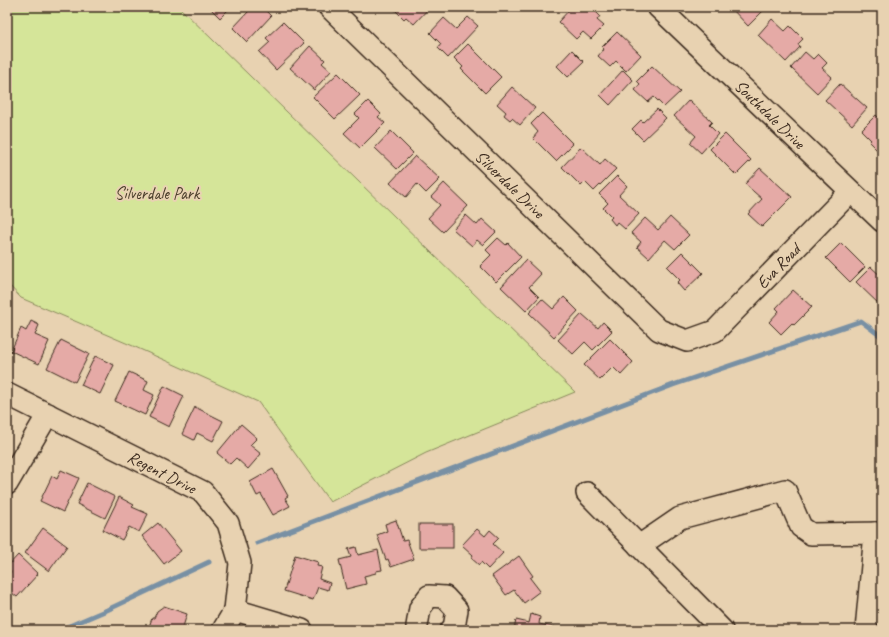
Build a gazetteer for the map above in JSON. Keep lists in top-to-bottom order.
{
  "streets": {
    "street": [
      "Southdale Drive",
      "Silverdale Drive",
      "Eva Road",
      "Regent Drive"
    ]
  },
  "crossings": [
    ["Southdale Drive", "Eva Road"],
    ["Silverdale Drive", "Eva Road"]
  ],
  "parks": ["Silverdale Park"]
}
